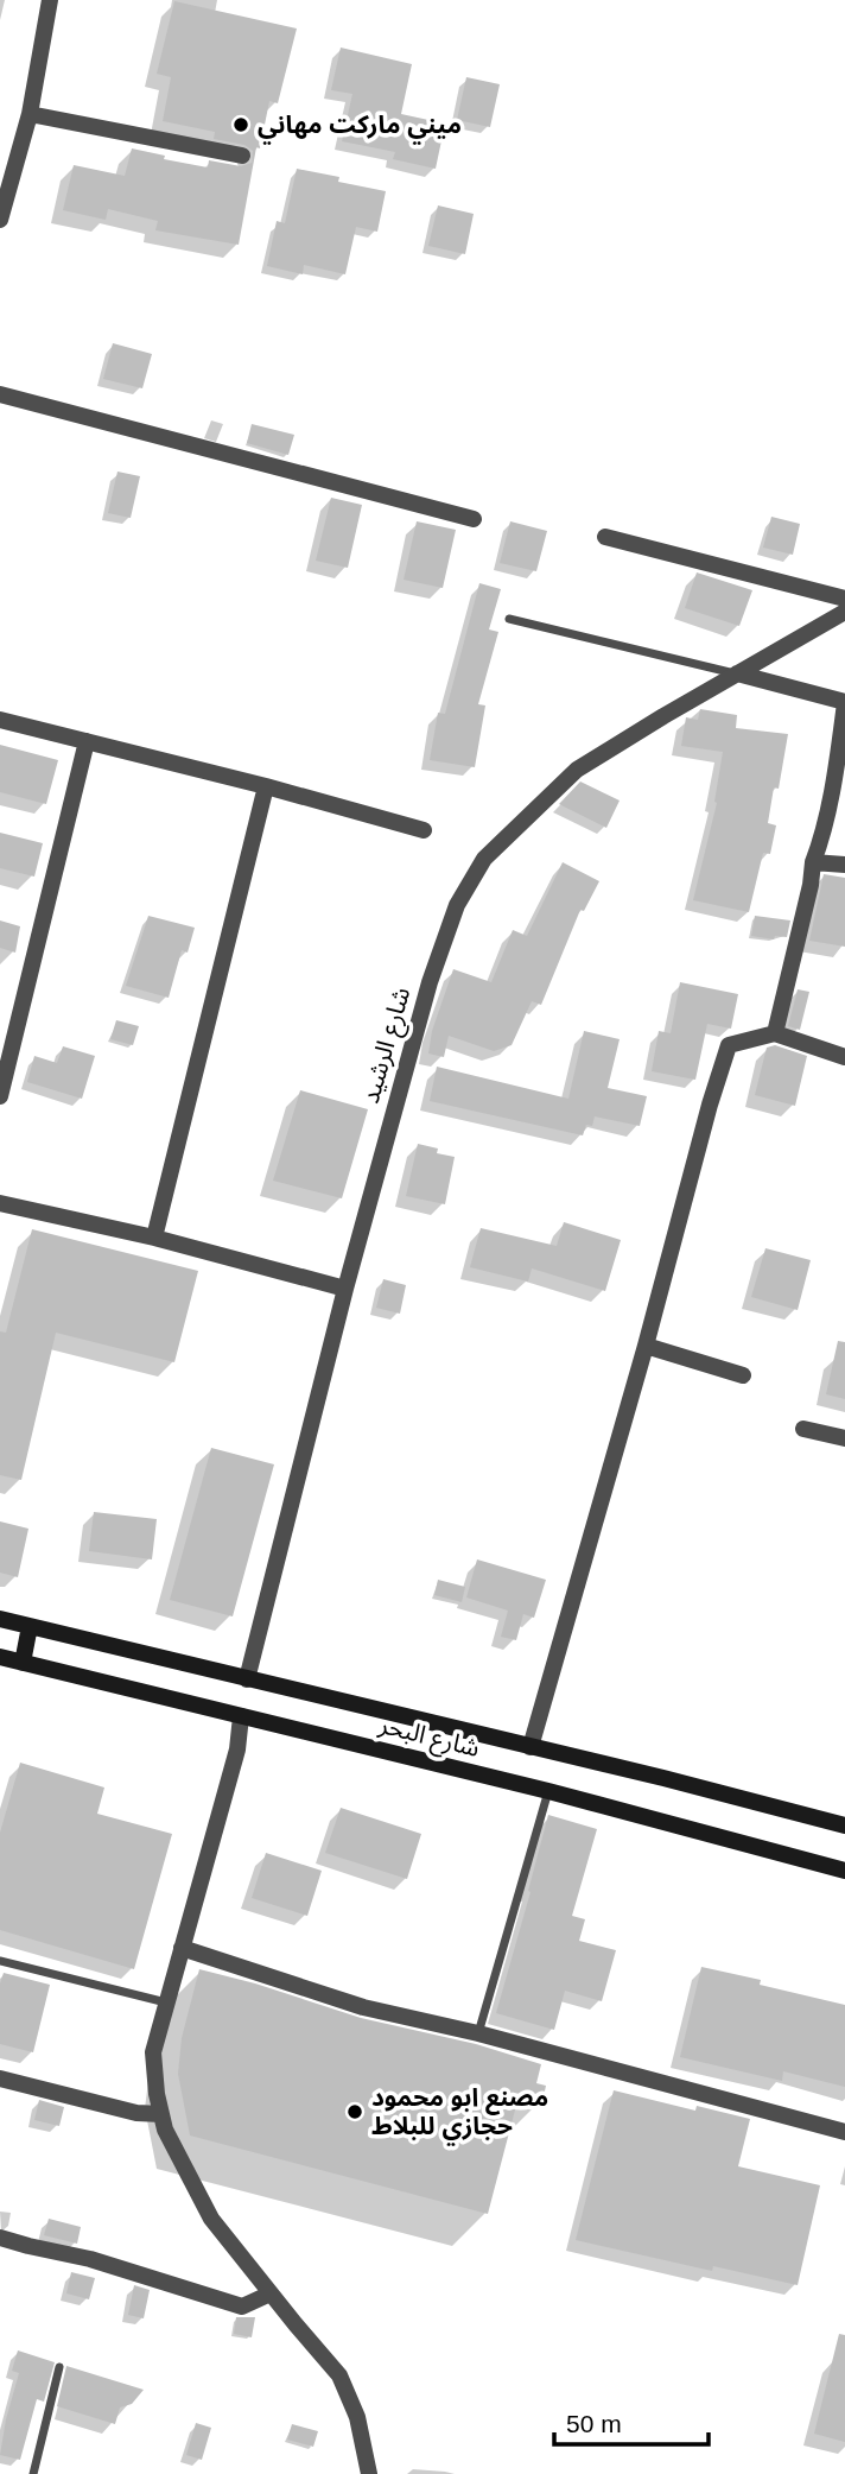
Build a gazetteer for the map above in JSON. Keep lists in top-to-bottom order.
{
  "streets": {
    "main road": ["شارع البحر"],
    "street": ["شارع الرشيد"]
  },
  "crossings": [
    ["شارع الرشيد", "شارع البحر"]
  ],
  "places": ["ميني ماركت مهاني", "مصنع ابو محمود حجازي للبلاط"],
  "scale_bar": "50 m"
}
